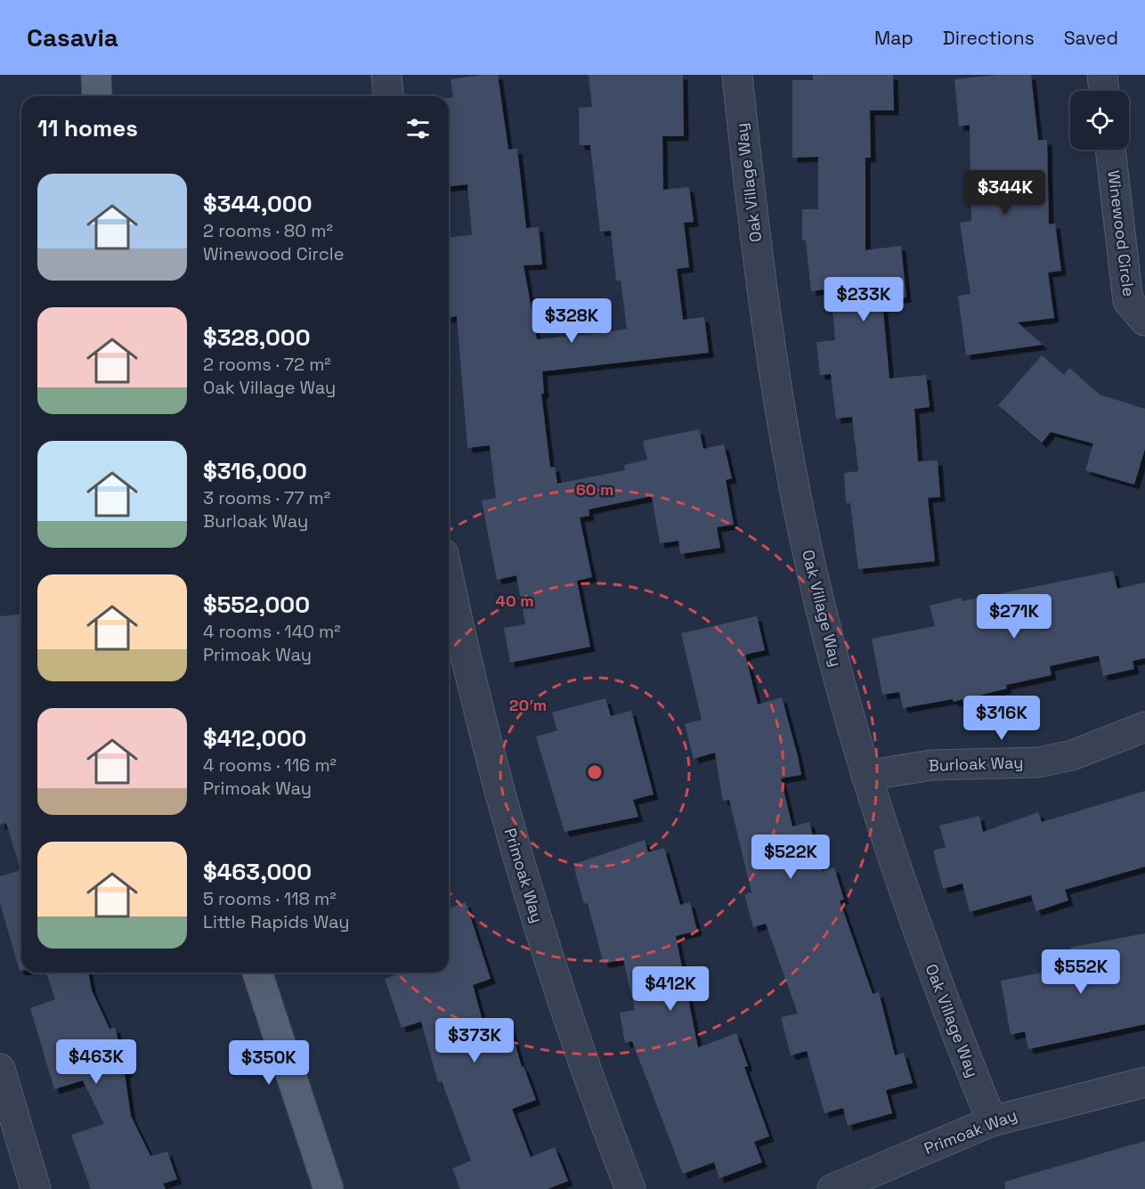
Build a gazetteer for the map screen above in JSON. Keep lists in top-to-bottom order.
{
  "streets": {
    "street": [
      "Oak Village Way",
      "Winewood Circle",
      "Burloak Way",
      "Primoak Way"
    ]
  },
  "crossings": [
    ["Oak Village Way", "Burloak Way"],
    ["Oak Village Way", "Primoak Way"]
  ],
  "page": {
    "header": "Casavia",
    "nav": ["Map", "Directions", "Saved"],
    "heading": "11 homes",
    "list": [
      {
        "name": "$344,000",
        "note": "2 rooms · 80 m² · Winewood Circle"
      },
      {
        "name": "$328,000",
        "note": "2 rooms · 72 m² · Oak Village Way"
      },
      {
        "name": "$316,000",
        "note": "3 rooms · 77 m² · Burloak Way"
      },
      {
        "name": "$552,000",
        "note": "4 rooms · 140 m² · Primoak Way"
      },
      {
        "name": "$412,000",
        "note": "4 rooms · 116 m² · Primoak Way"
      },
      {
        "name": "$463,000",
        "note": "5 rooms · 118 m² · Little Rapids Way"
      }
    ],
    "price": [
      "$344K",
      "$233K",
      "$328K",
      "$271K",
      "$316K",
      "$522K",
      "$552K",
      "$412K",
      "$373K",
      "$463K",
      "$350K"
    ]
  },
  "rings": ["60 m", "40 m", "20 m"]
}
